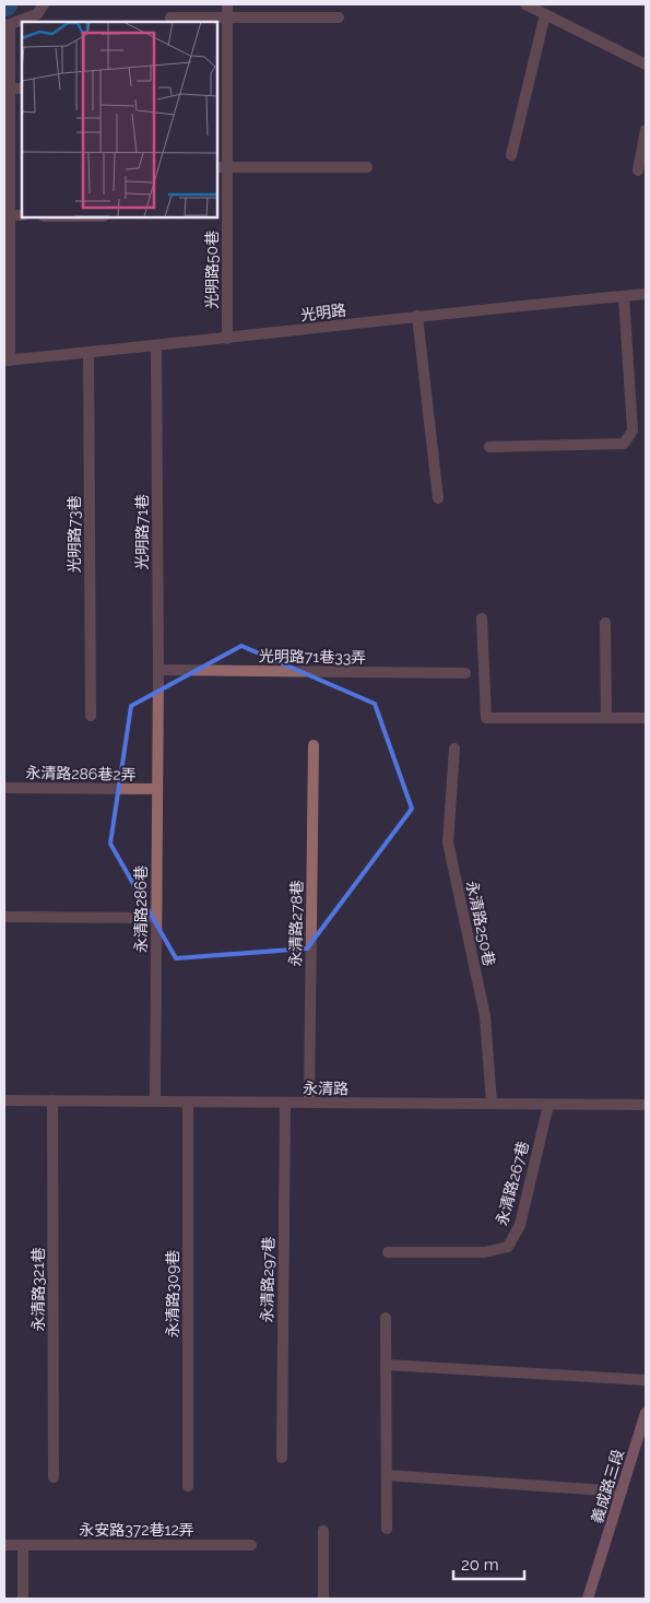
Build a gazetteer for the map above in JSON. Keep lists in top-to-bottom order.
{
  "streets": {
    "street": [
      "光明路50巷",
      "光明路",
      "光明路71巷",
      "光明路73巷",
      "光明路71巷33弄",
      "永清路286巷2弄",
      "永清路286巷",
      "永清路278巷",
      "永清路250巷",
      "永清路",
      "永清路267巷",
      "永清路297巷",
      "永清路321巷",
      "永清路309巷",
      "義成路三段",
      "永安路372巷12弄"
    ]
  },
  "crossings": [
    ["光明路50巷", "光明路"],
    ["光明路", "光明路71巷"],
    ["光明路", "光明路73巷"],
    ["光明路71巷", "光明路71巷33弄"],
    ["光明路71巷", "永清路286巷"],
    ["永清路286巷2弄", "永清路286巷"],
    ["永清路286巷", "永清路"],
    ["永清路278巷", "永清路"],
    ["永清路250巷", "永清路"],
    ["永清路", "永清路267巷"],
    ["永清路", "永清路297巷"],
    ["永清路", "永清路321巷"],
    ["永清路", "永清路309巷"]
  ],
  "scale_bar": "20 m"
}
